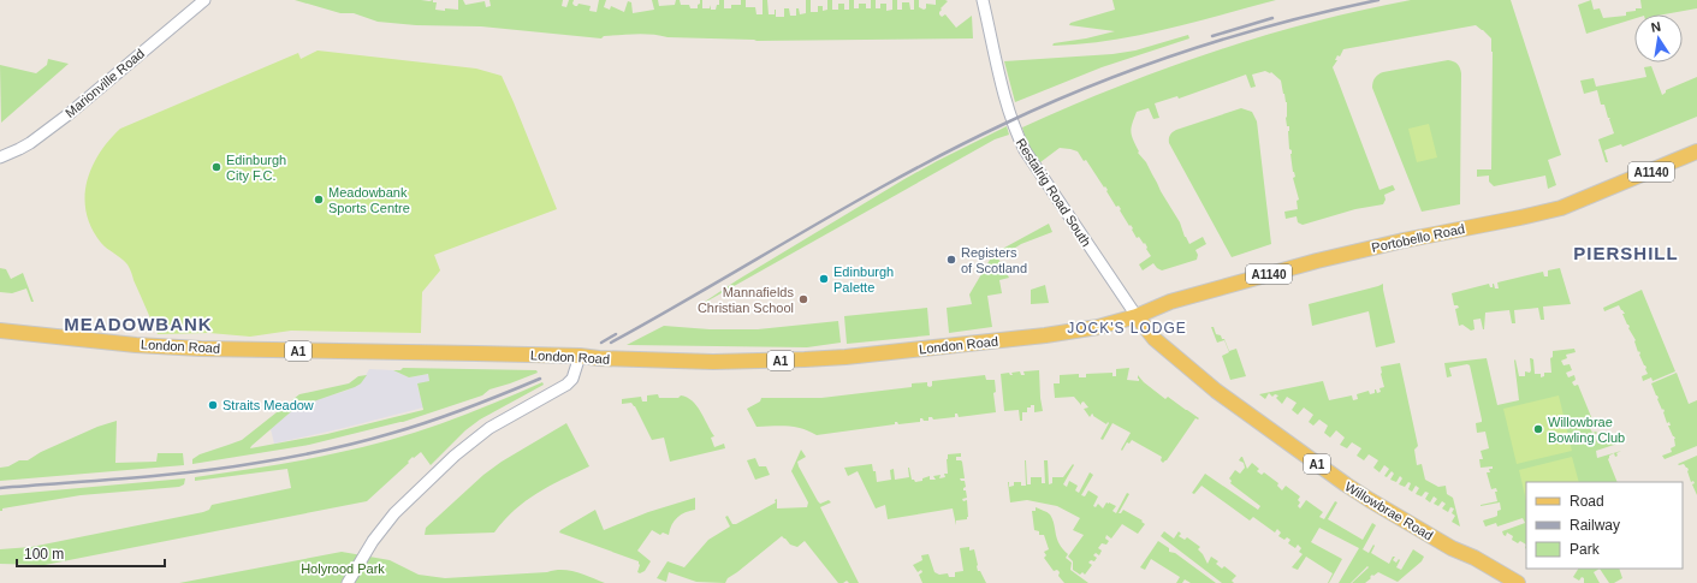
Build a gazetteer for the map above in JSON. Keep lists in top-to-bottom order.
{
  "streets": {
    "main road": [
      "A1140",
      "Portobello Road",
      "London Road",
      "A1",
      "Willowbrae Road"
    ],
    "street": ["Marionville Road", "Restalrig Road South"]
  },
  "crossings": [
    ["Restalrig Road South", "Portobello Road"],
    ["Restalrig Road South", "London Road"],
    ["Restalrig Road South", "Willowbrae Road"],
    ["Portobello Road", "London Road"],
    ["Portobello Road", "Willowbrae Road"],
    ["London Road", "Willowbrae Road"]
  ],
  "districts": ["PIERSHILL", "MEADOWBANK", "JOCK'S LODGE"],
  "parks": ["Holyrood Park"],
  "places": [
    "Edinburgh City F.C.",
    "Meadowbank Sports Centre",
    "Registers of Scotland",
    "Edinburgh Palette",
    "Mannafields Christian School",
    "Straits Meadow",
    "Willowbrae Bowling Club"
  ],
  "legend": ["Road", "Railway", "Park"],
  "scale_bar": "100 m",
  "north": "top"
}
